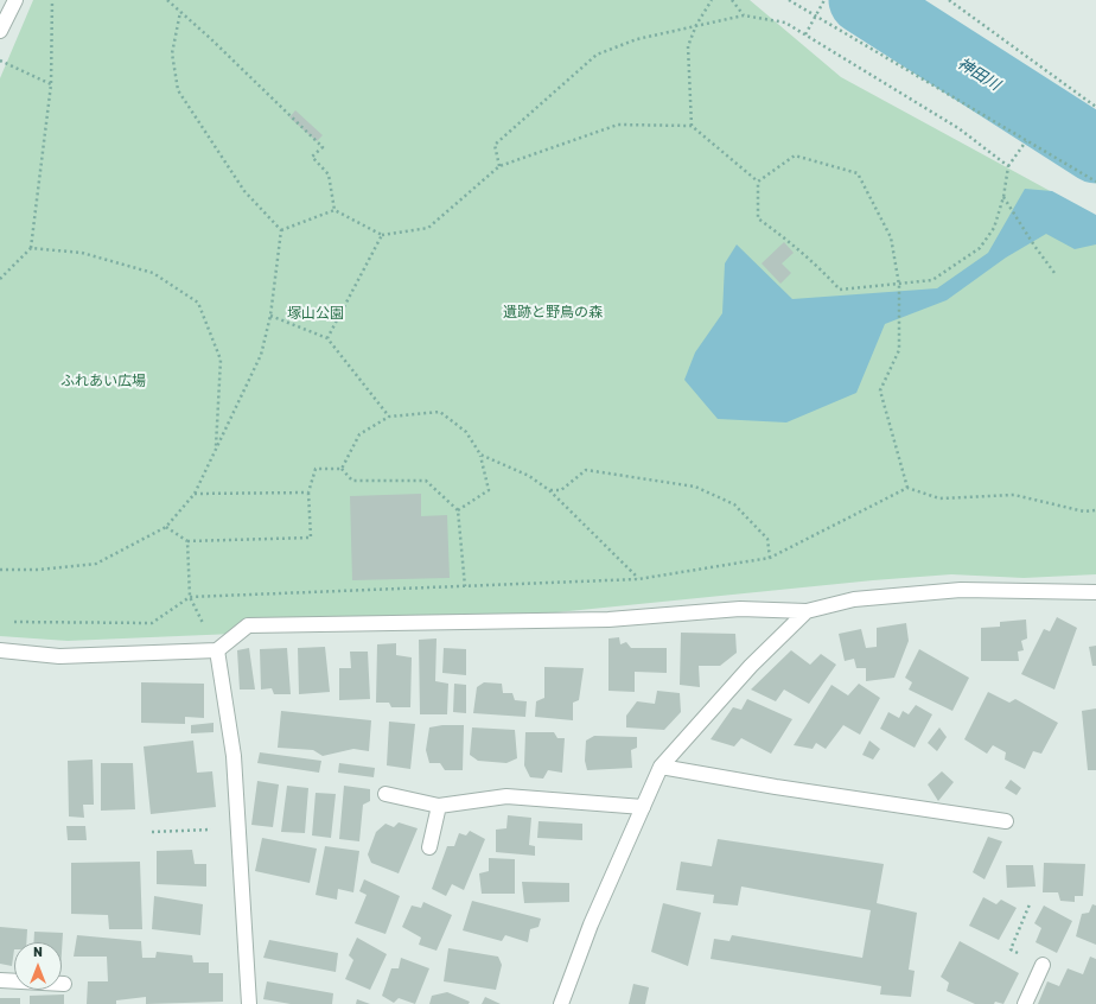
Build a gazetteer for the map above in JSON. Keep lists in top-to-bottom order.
{
  "water": ["神田川"],
  "parks": ["遺跡と野鳥の森", "塚山公園", "ふれあい広場"],
  "north": "top"
}
